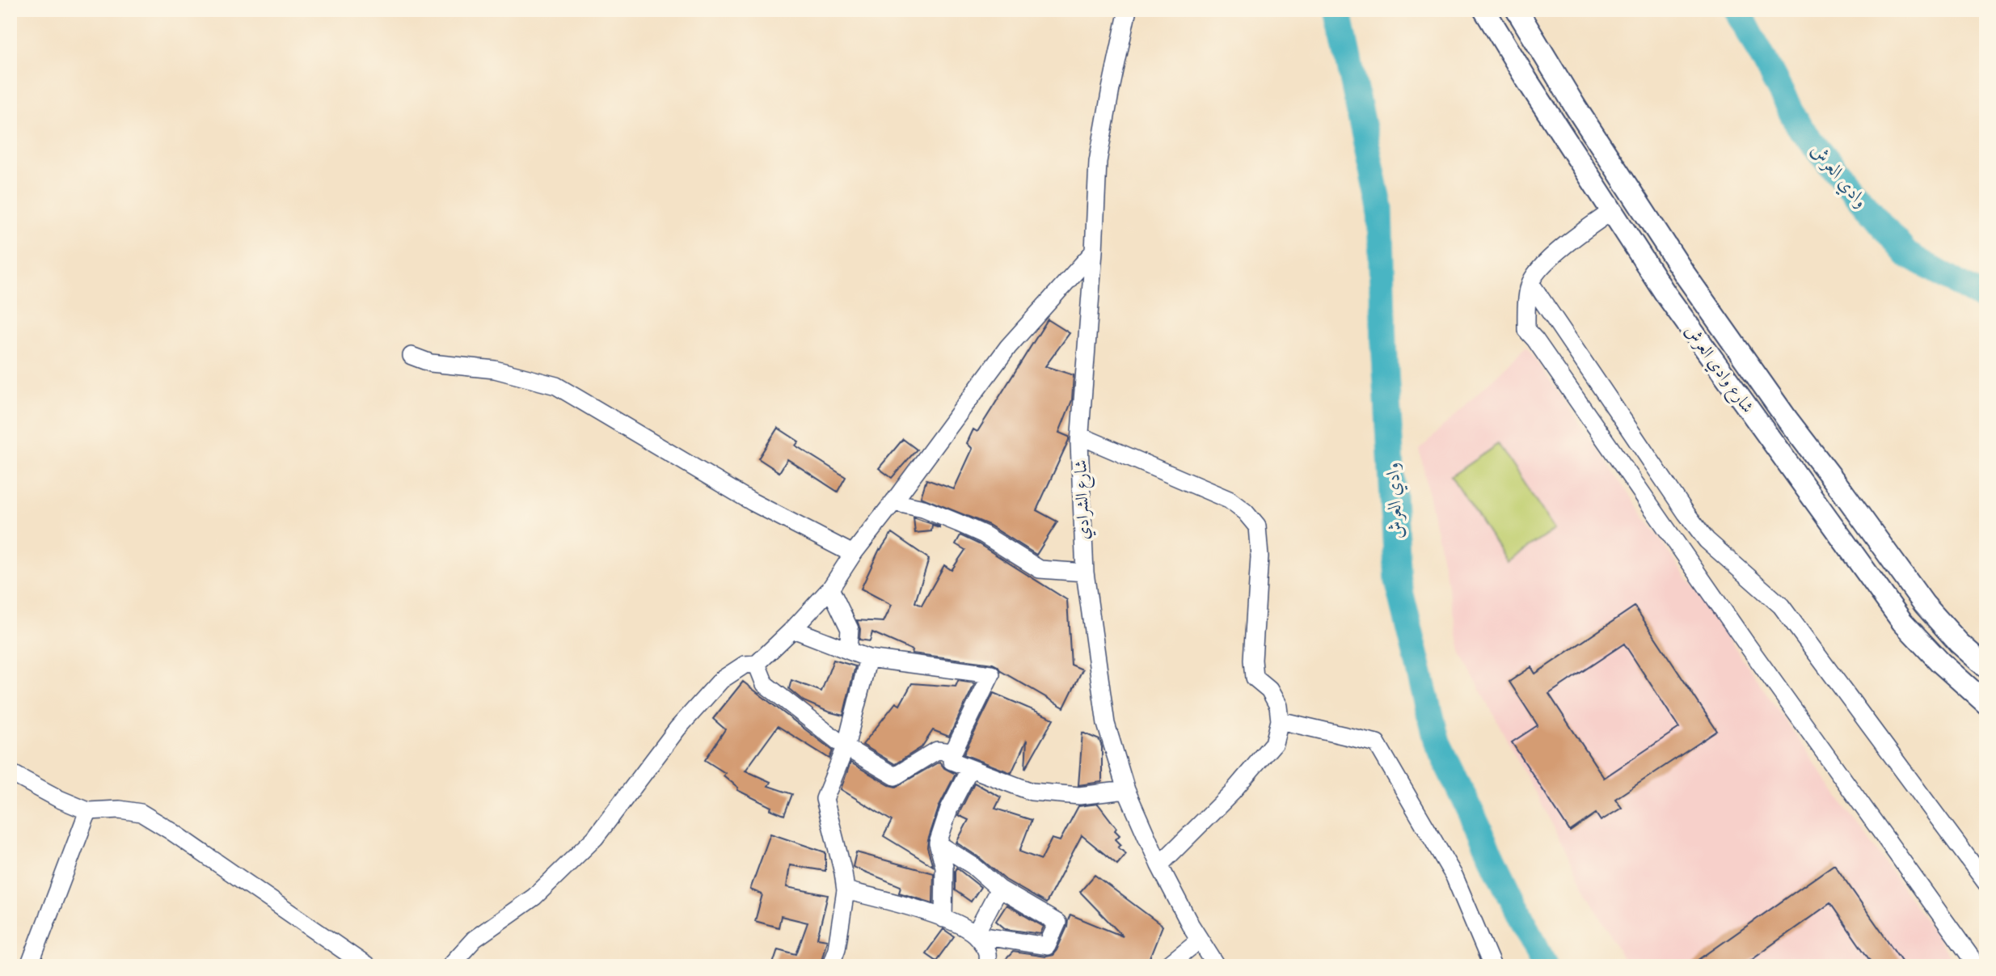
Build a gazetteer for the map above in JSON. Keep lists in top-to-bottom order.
{
  "streets": {
    "main road": ["شارع وادي العرش"],
    "street": ["شارع الشرادي"]
  },
  "water": ["وادي العرش"]
}
